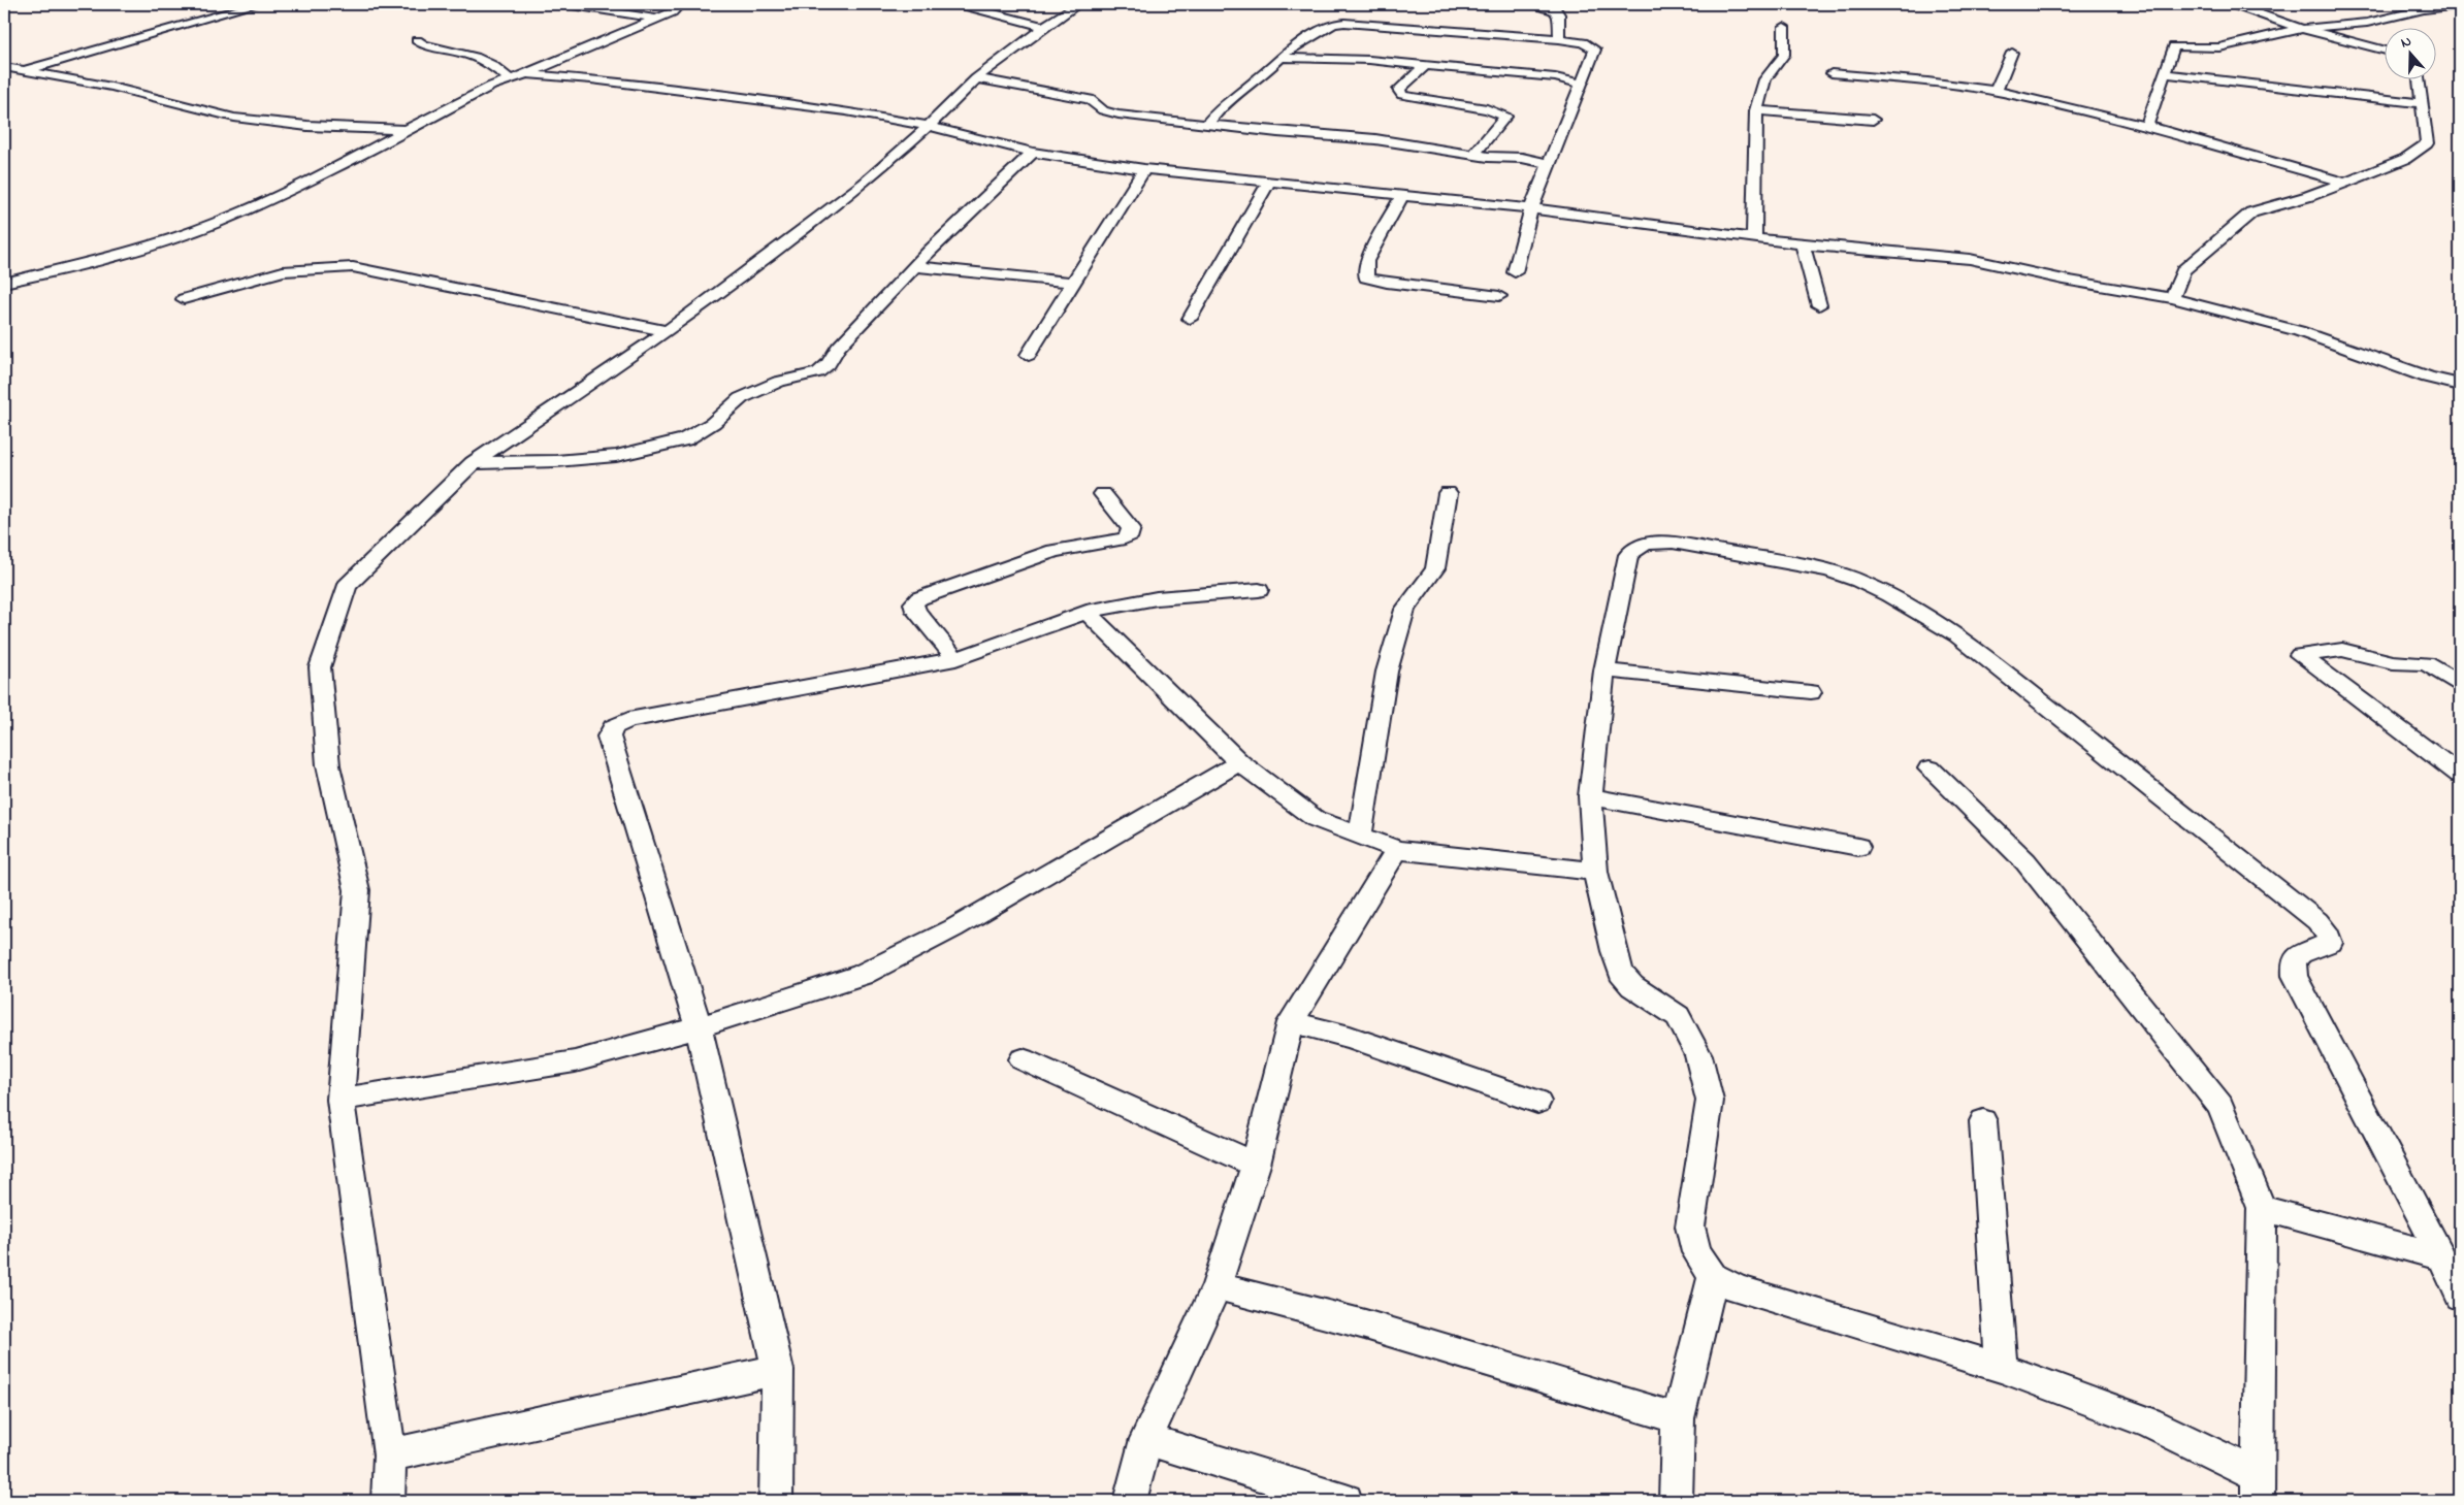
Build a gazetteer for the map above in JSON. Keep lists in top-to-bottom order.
{
  "north": "top"
}
